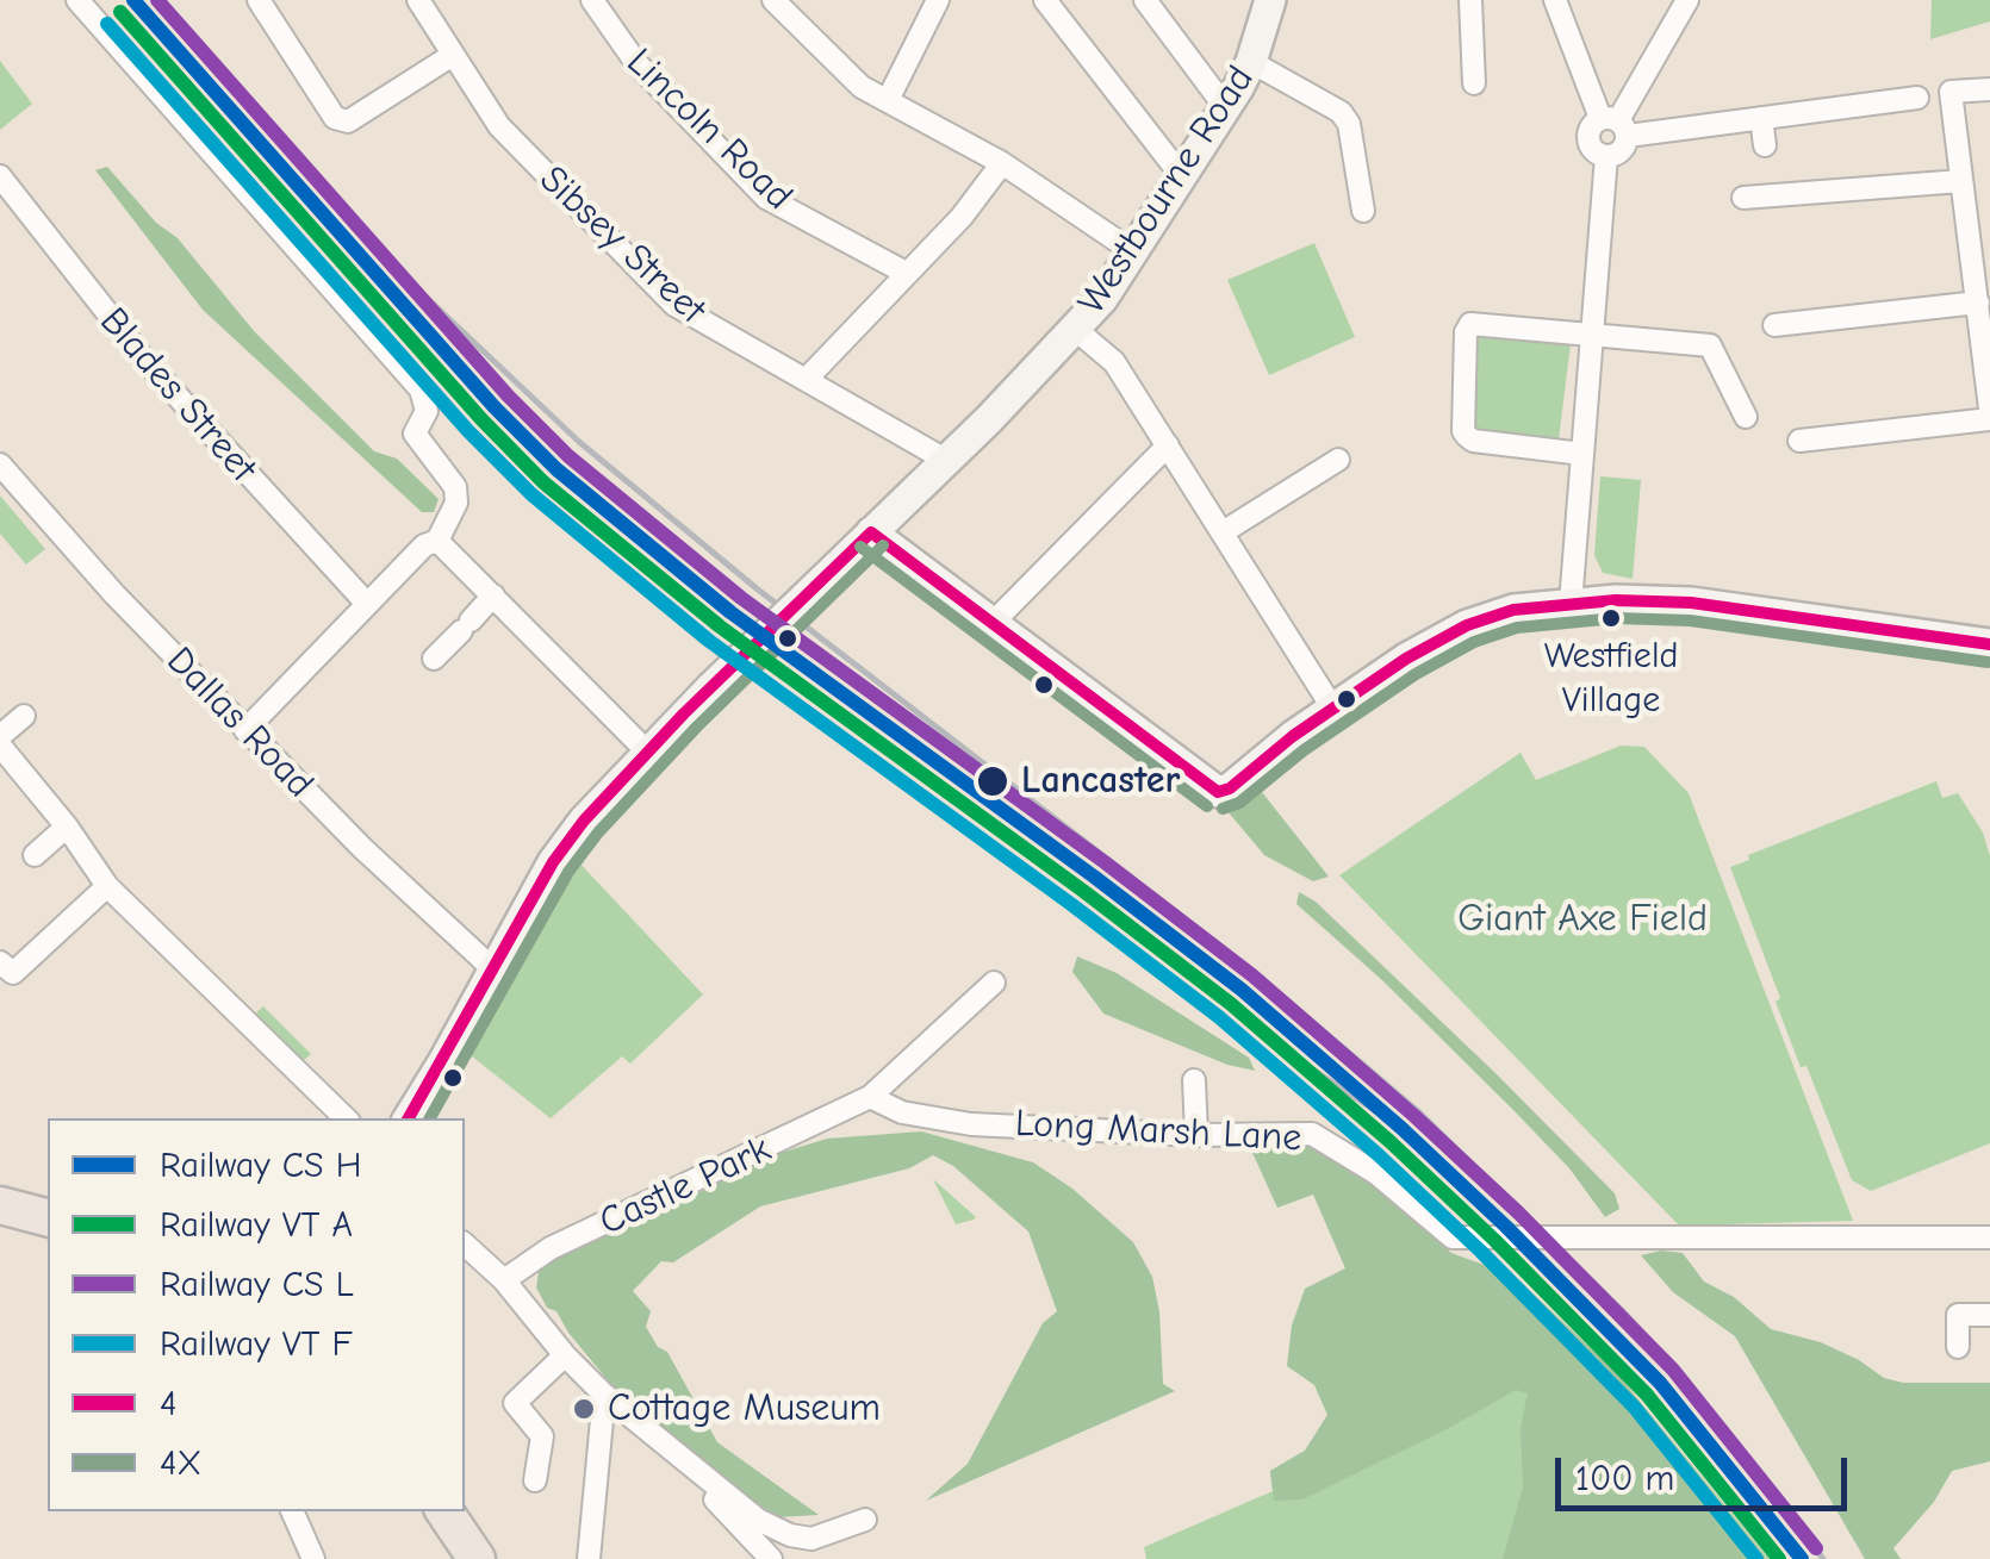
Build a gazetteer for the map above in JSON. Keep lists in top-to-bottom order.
{
  "streets": {
    "street": [
      "Lincoln Road",
      "Westbourne Road",
      "Sibsey Street",
      "Blades Street",
      "Dallas Road",
      "Long Marsh Lane",
      "Castle Park"
    ]
  },
  "crossings": [
    ["Westbourne Road", "Sibsey Street"],
    ["Westbourne Road", "Dallas Road"],
    ["Long Marsh Lane", "Castle Park"]
  ],
  "parks": ["Giant Axe Field"],
  "places": ["Westfield Village", "Lancaster", "Cottage Museum"],
  "lines": ["transit line 4", "transit line 4X"],
  "legend": [
    "Railway CS H",
    "Railway VT A",
    "Railway CS L",
    "Railway VT F",
    "4",
    "4X"
  ],
  "scale_bar": "100 m"
}
